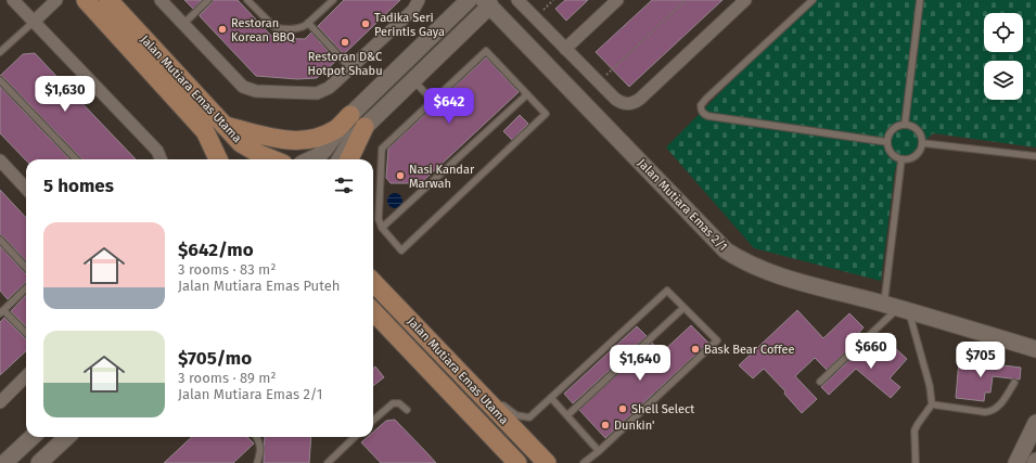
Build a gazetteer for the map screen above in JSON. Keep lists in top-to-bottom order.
{
  "streets": {
    "main road": ["Jalan Mutiara Emas Utama"],
    "street": ["Jalan Mutiara Emas 2/1"]
  },
  "places": [
    "Tadika Seri Perintis Gaya",
    "Restoran Korean BBQ",
    "Restoran D&C Hotpot Shabu",
    "Nasi Kandar Marwah",
    "Bask Bear Coffee",
    "Shell Select",
    "Dunkin'"
  ],
  "page": {
    "price": [
      "$1,630",
      "$642",
      "$660",
      "$705",
      "$1,640"
    ],
    "heading": "5 homes",
    "list": [
      {
        "name": "$642/mo",
        "note": "3 rooms · 83 m² · Jalan Mutiara Emas Puteh"
      },
      {
        "name": "$705/mo",
        "note": "3 rooms · 89 m² · Jalan Mutiara Emas 2/1"
      }
    ]
  }
}
